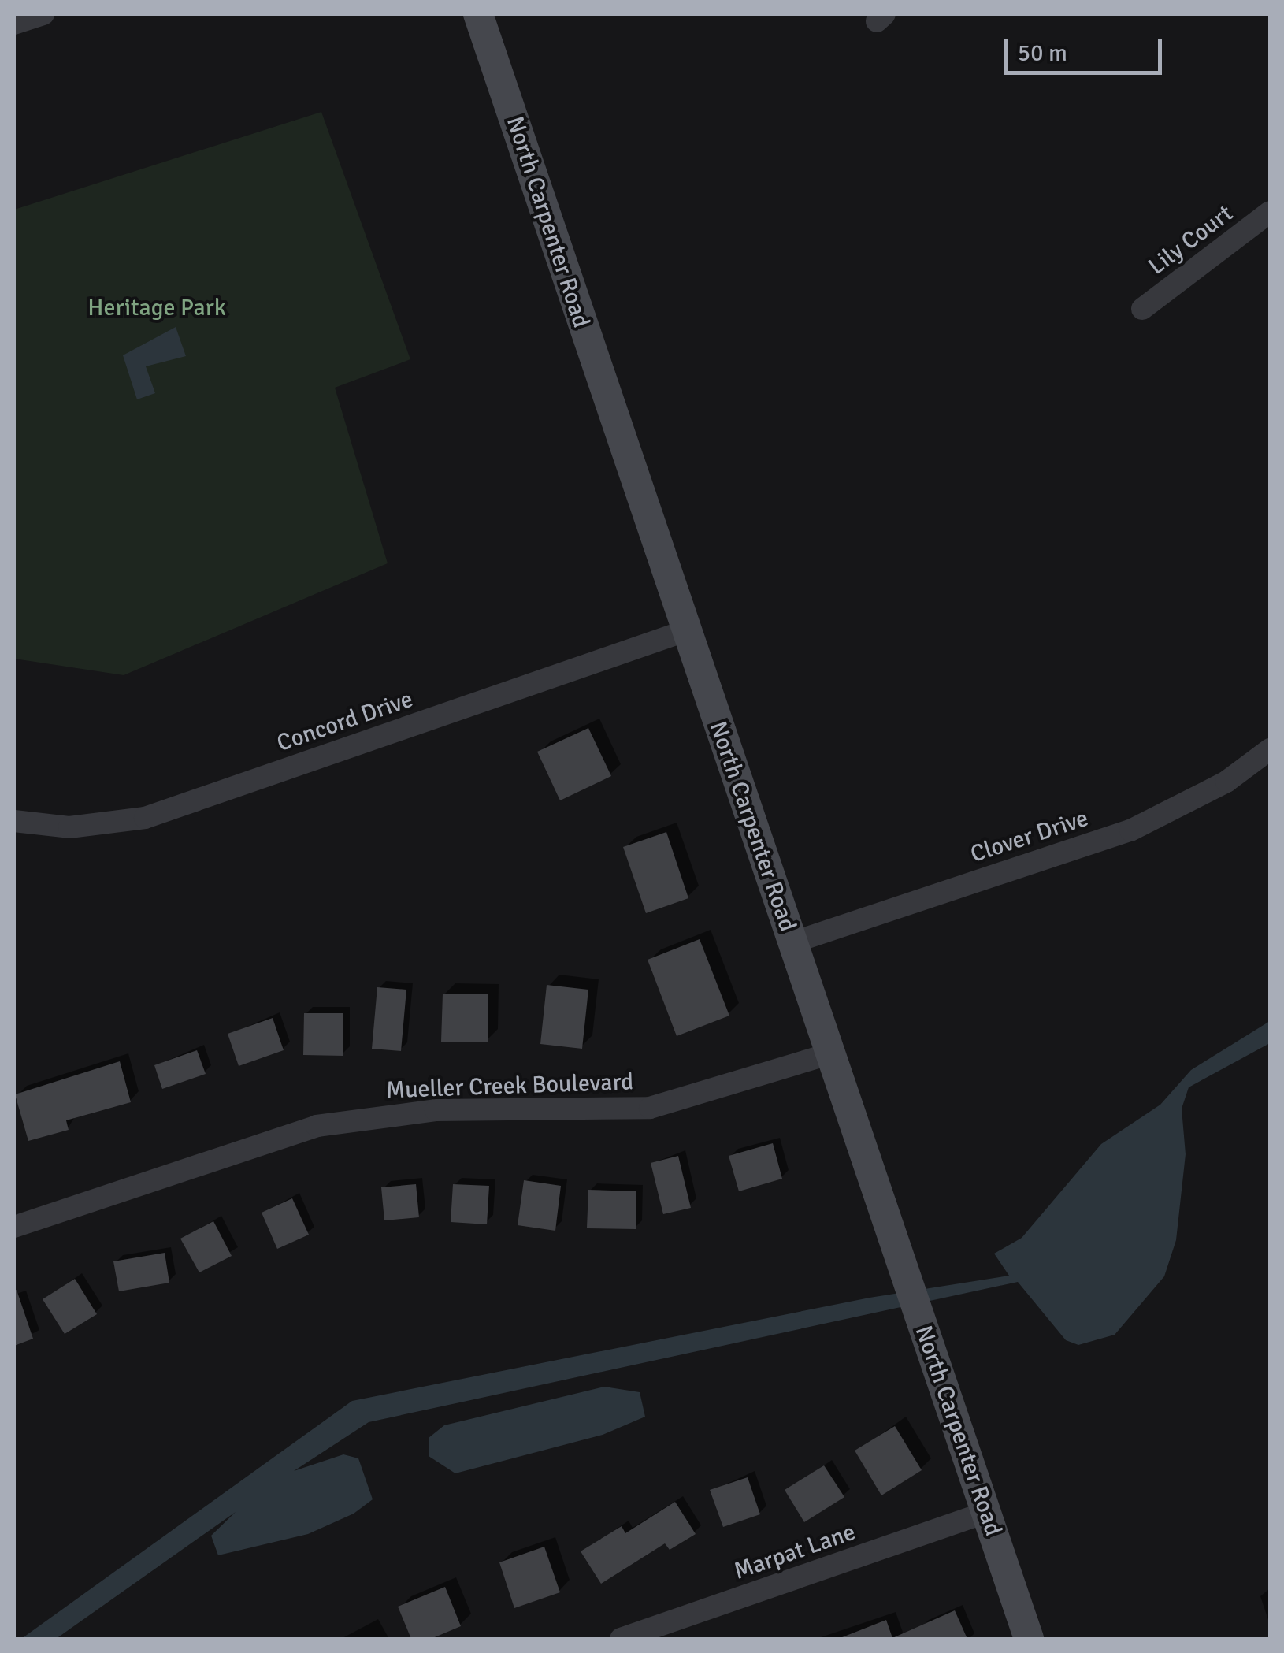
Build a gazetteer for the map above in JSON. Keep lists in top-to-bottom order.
{
  "streets": {
    "street": [
      "North Carpenter Road",
      "Lily Court",
      "Concord Drive",
      "Clover Drive",
      "Mueller Creek Boulevard",
      "Marpat Lane"
    ]
  },
  "crossings": [
    ["North Carpenter Road", "Concord Drive"],
    ["North Carpenter Road", "Clover Drive"],
    ["North Carpenter Road", "Mueller Creek Boulevard"],
    ["North Carpenter Road", "Marpat Lane"]
  ],
  "parks": ["Heritage Park"],
  "scale_bar": "50 m"
}
